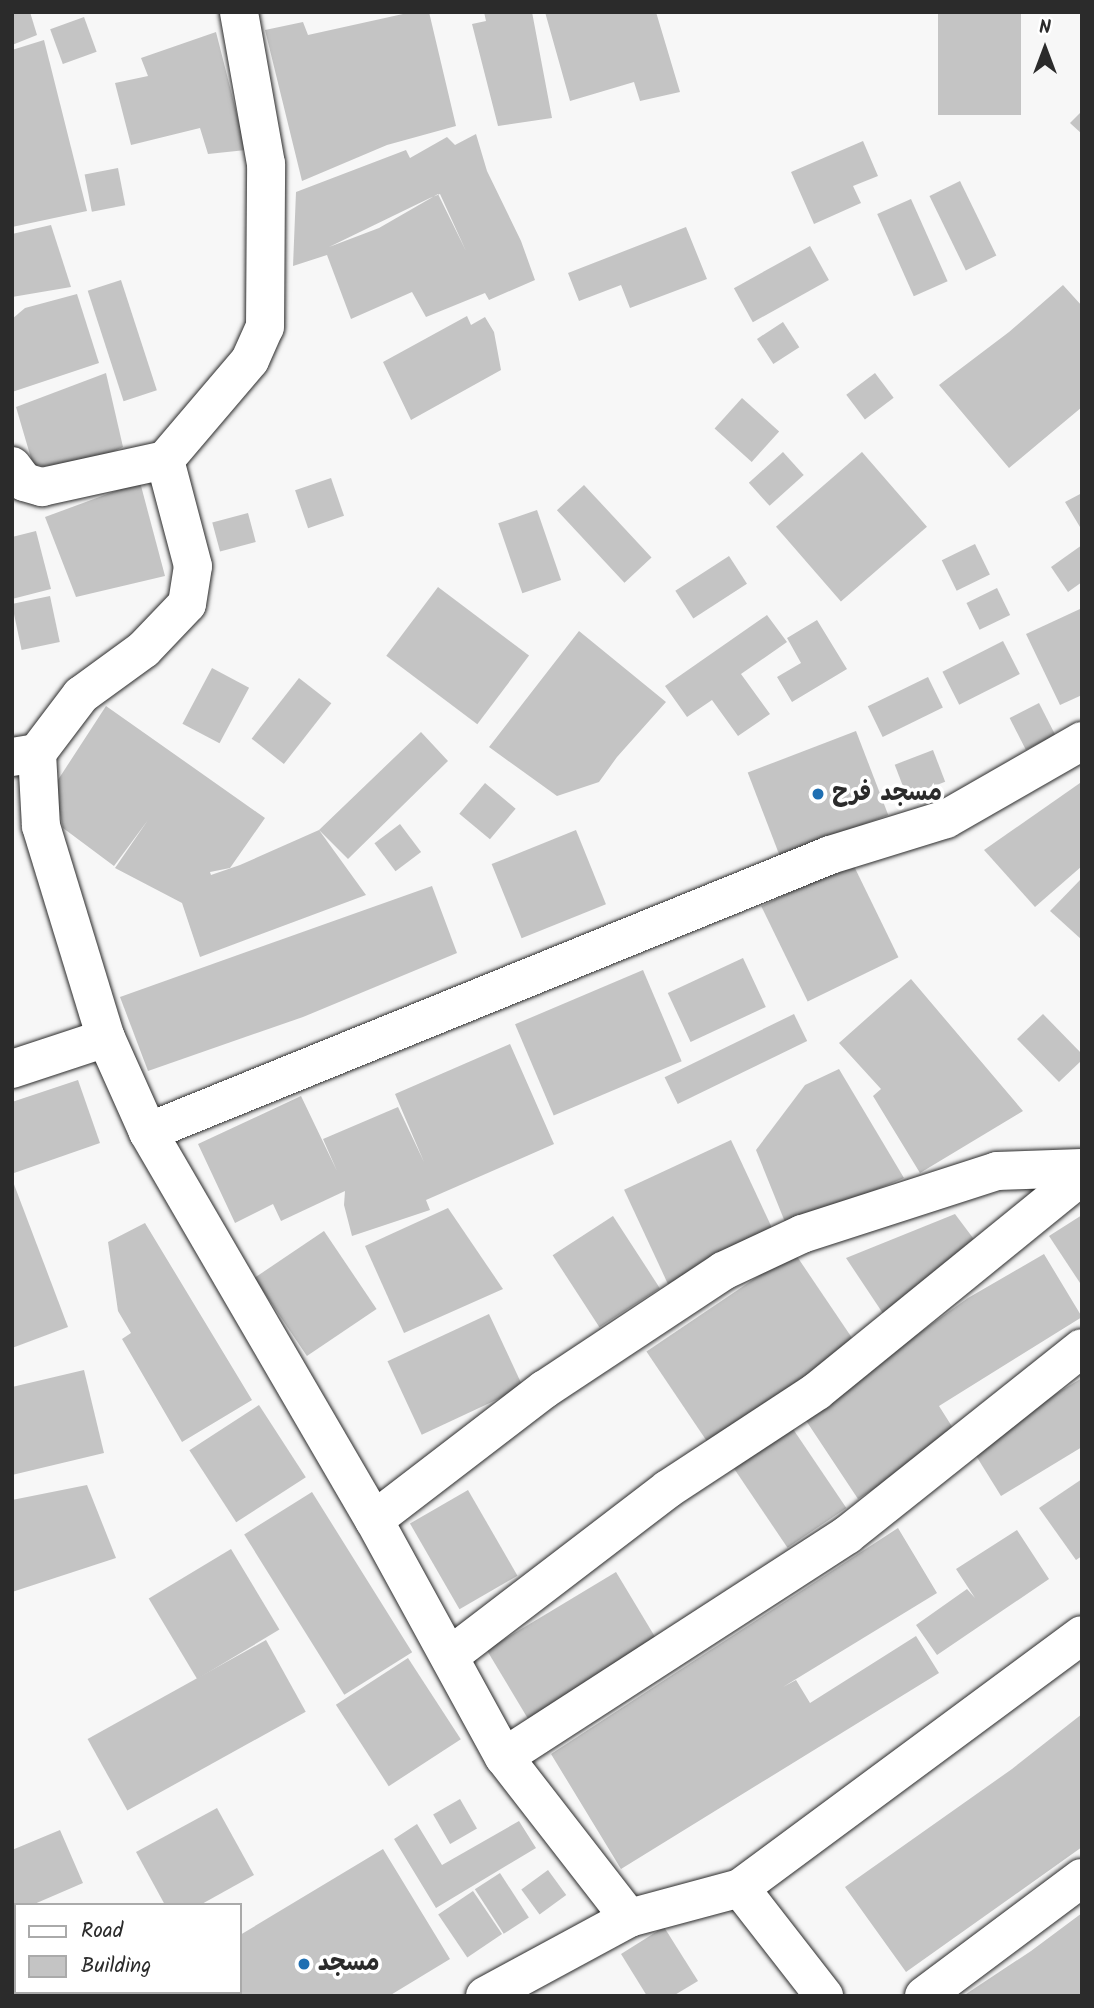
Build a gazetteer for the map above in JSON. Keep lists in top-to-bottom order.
{
  "places": ["مسجد فرح", "مسجد"],
  "legend": ["Road", "Building"],
  "north": "top"
}
